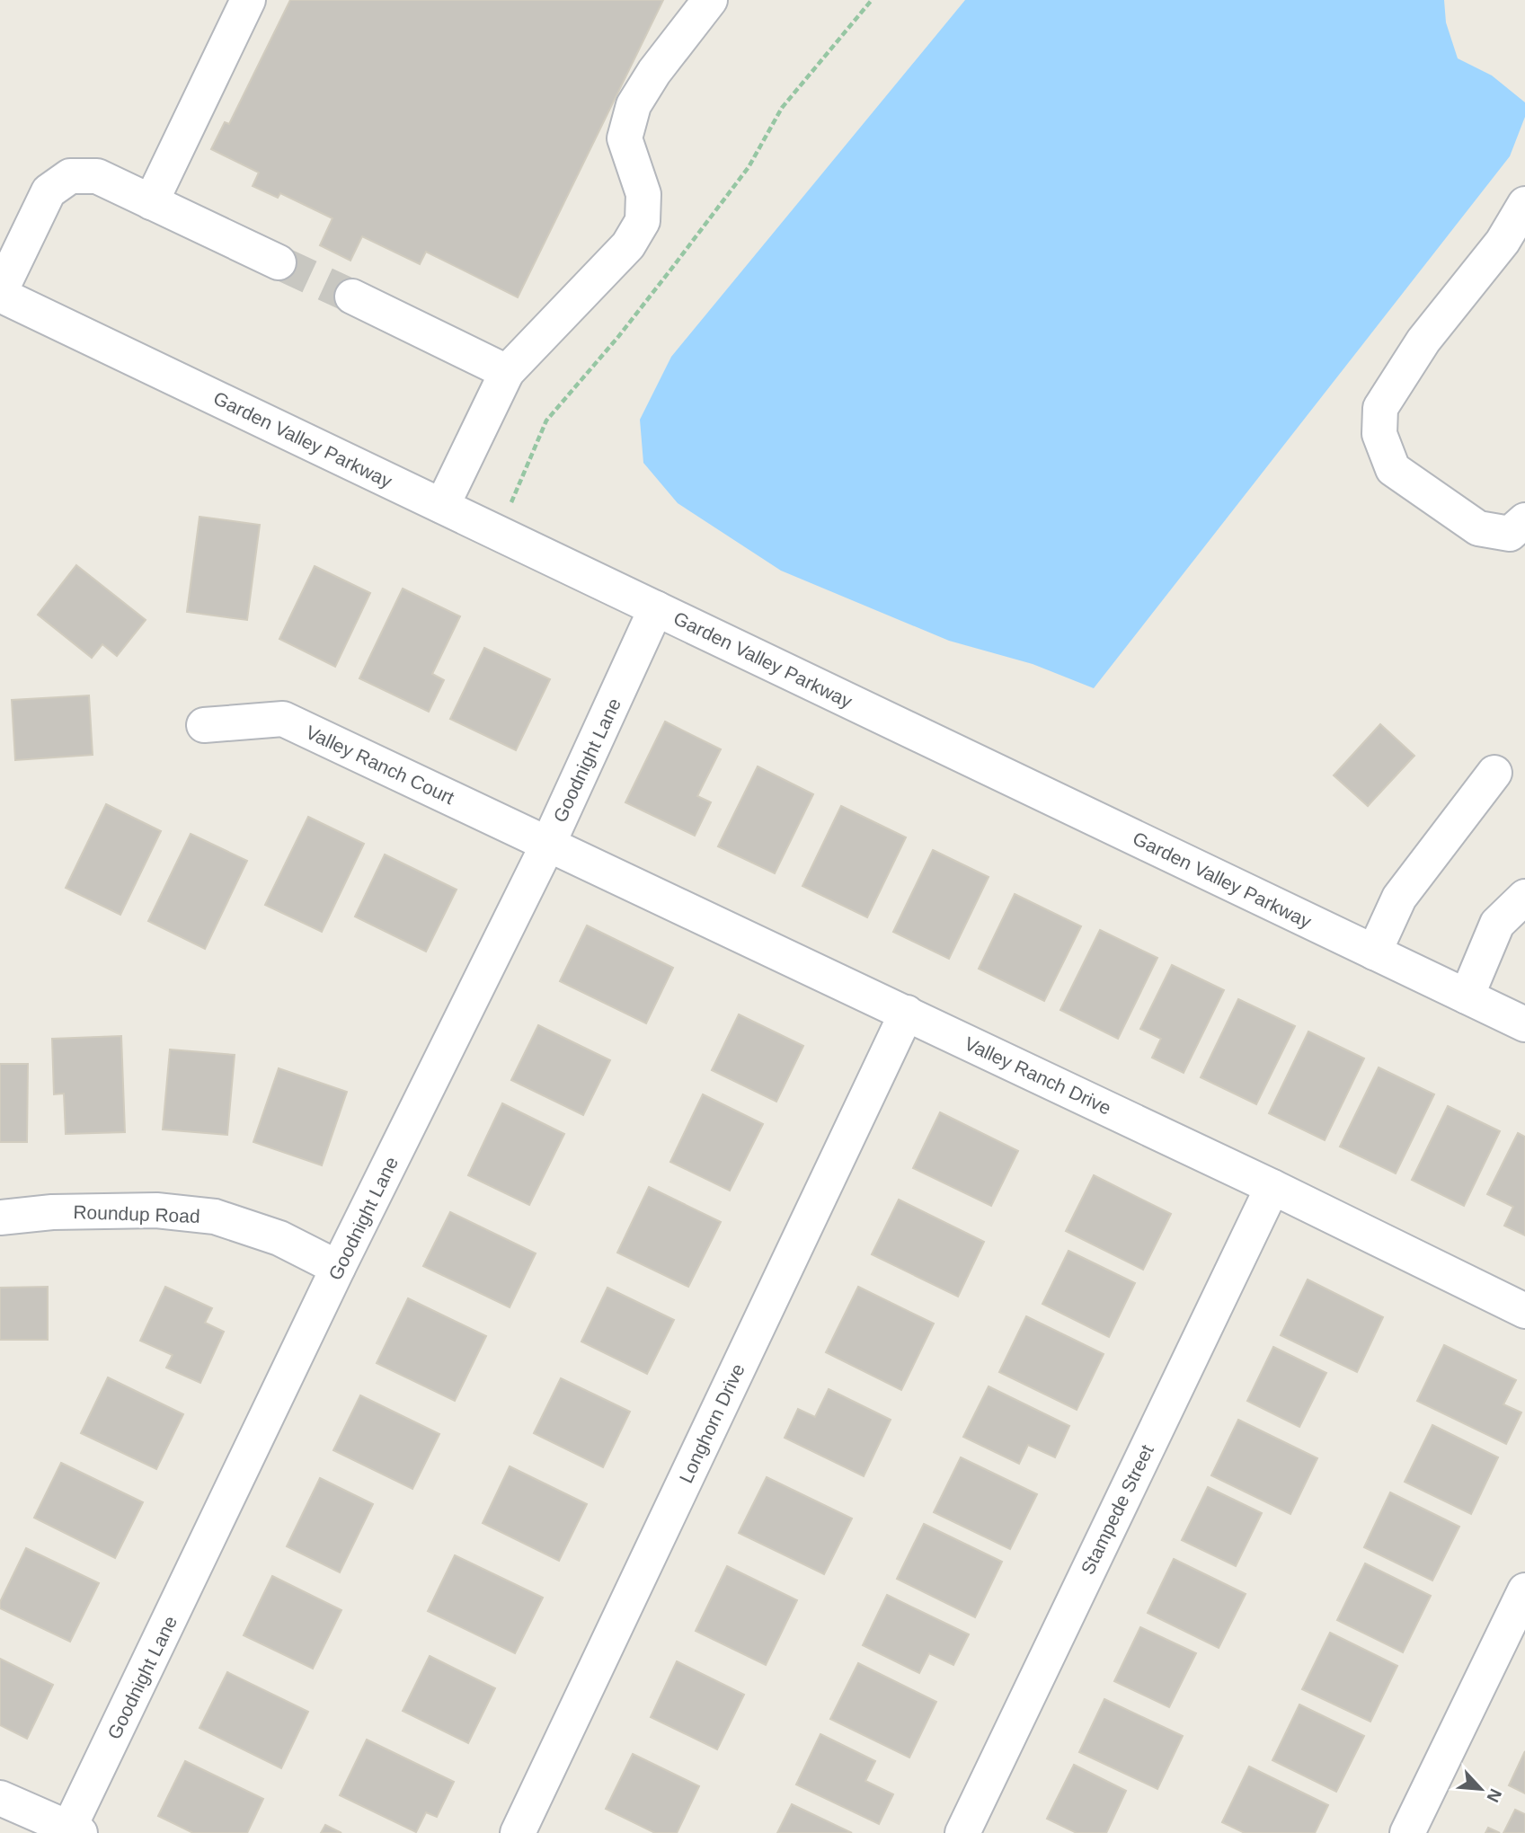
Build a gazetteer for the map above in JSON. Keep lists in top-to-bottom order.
{
  "streets": {
    "street": [
      "Garden Valley Parkway",
      "Goodnight Lane",
      "Valley Ranch Court",
      "Valley Ranch Drive",
      "Roundup Road",
      "Longhorn Drive",
      "Stampede Street"
    ]
  },
  "crossings": [
    ["Garden Valley Parkway", "Goodnight Lane"],
    ["Goodnight Lane", "Valley Ranch Court"],
    ["Goodnight Lane", "Valley Ranch Drive"],
    ["Goodnight Lane", "Roundup Road"],
    ["Valley Ranch Court", "Valley Ranch Drive"],
    ["Valley Ranch Drive", "Longhorn Drive"],
    ["Valley Ranch Drive", "Stampede Street"]
  ],
  "north": "bottom right"
}
